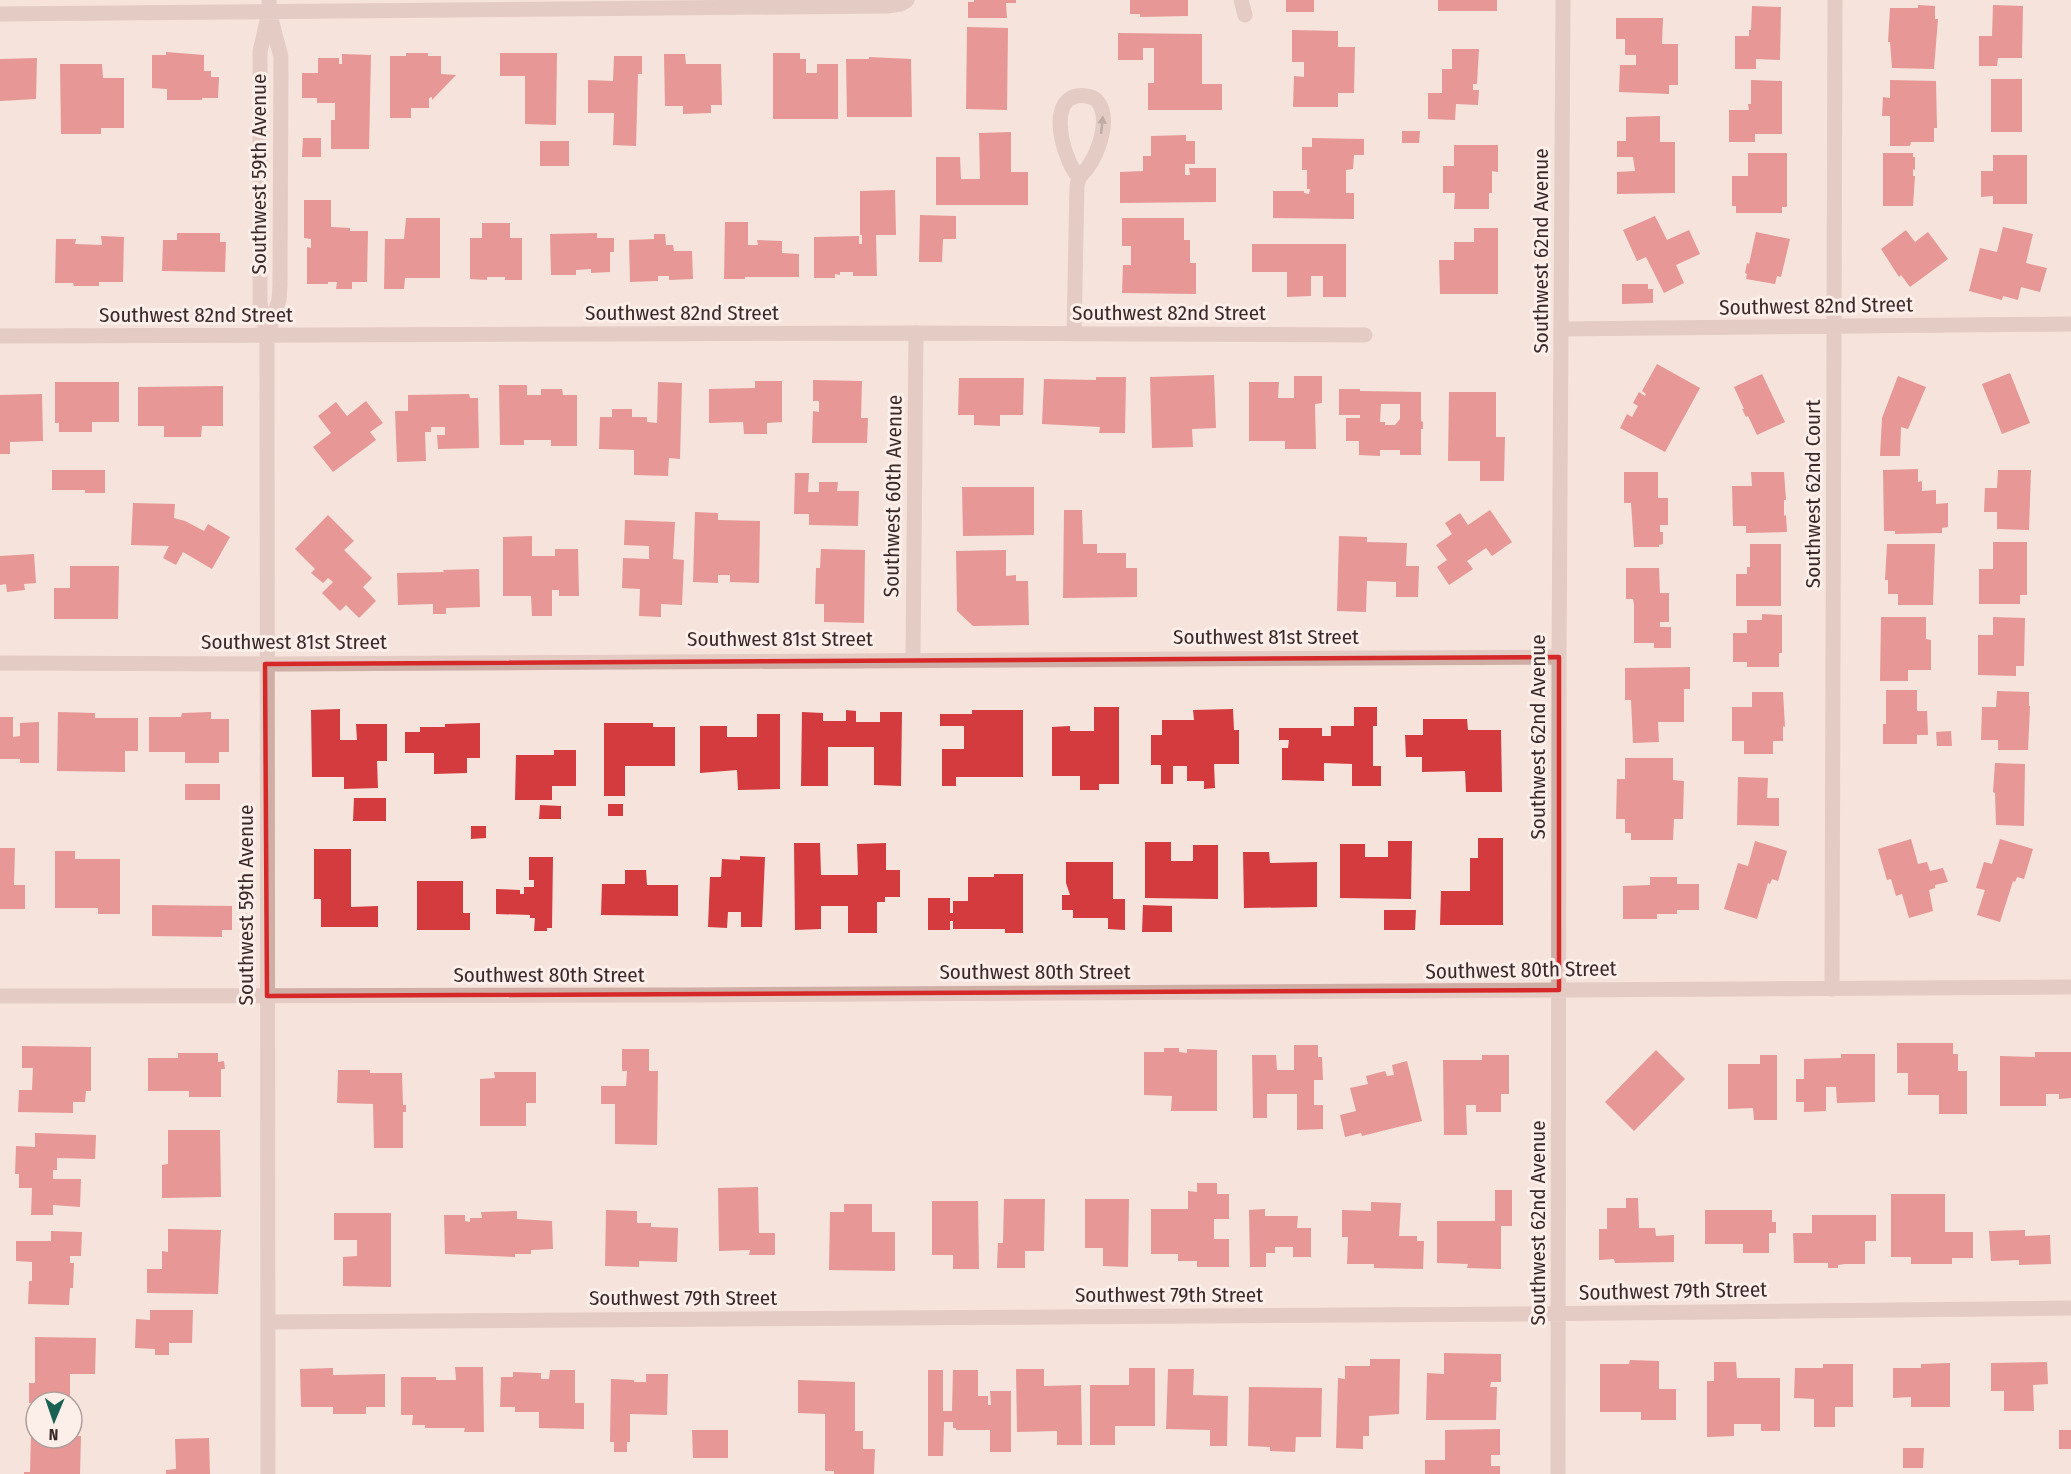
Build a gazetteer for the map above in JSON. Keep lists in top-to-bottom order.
{
  "streets": {
    "street": [
      "Southwest 59th Avenue",
      "Southwest 62nd Avenue",
      "Southwest 82nd Street",
      "Southwest 62nd Court",
      "Southwest 60th Avenue",
      "Southwest 81st Street",
      "Southwest 80th Street",
      "Southwest 79th Street"
    ]
  },
  "crossings": [
    ["Southwest 59th Avenue", "Southwest 82nd Street"],
    ["Southwest 59th Avenue", "Southwest 81st Street"],
    ["Southwest 59th Avenue", "Southwest 80th Street"],
    ["Southwest 59th Avenue", "Southwest 79th Street"],
    ["Southwest 62nd Avenue", "Southwest 82nd Street"],
    ["Southwest 62nd Avenue", "Southwest 81st Street"],
    ["Southwest 62nd Avenue", "Southwest 80th Street"],
    ["Southwest 62nd Avenue", "Southwest 79th Street"],
    ["Southwest 82nd Street", "Southwest 62nd Court"],
    ["Southwest 82nd Street", "Southwest 60th Avenue"],
    ["Southwest 62nd Court", "Southwest 80th Street"],
    ["Southwest 60th Avenue", "Southwest 81st Street"]
  ],
  "north": "bottom"
}
